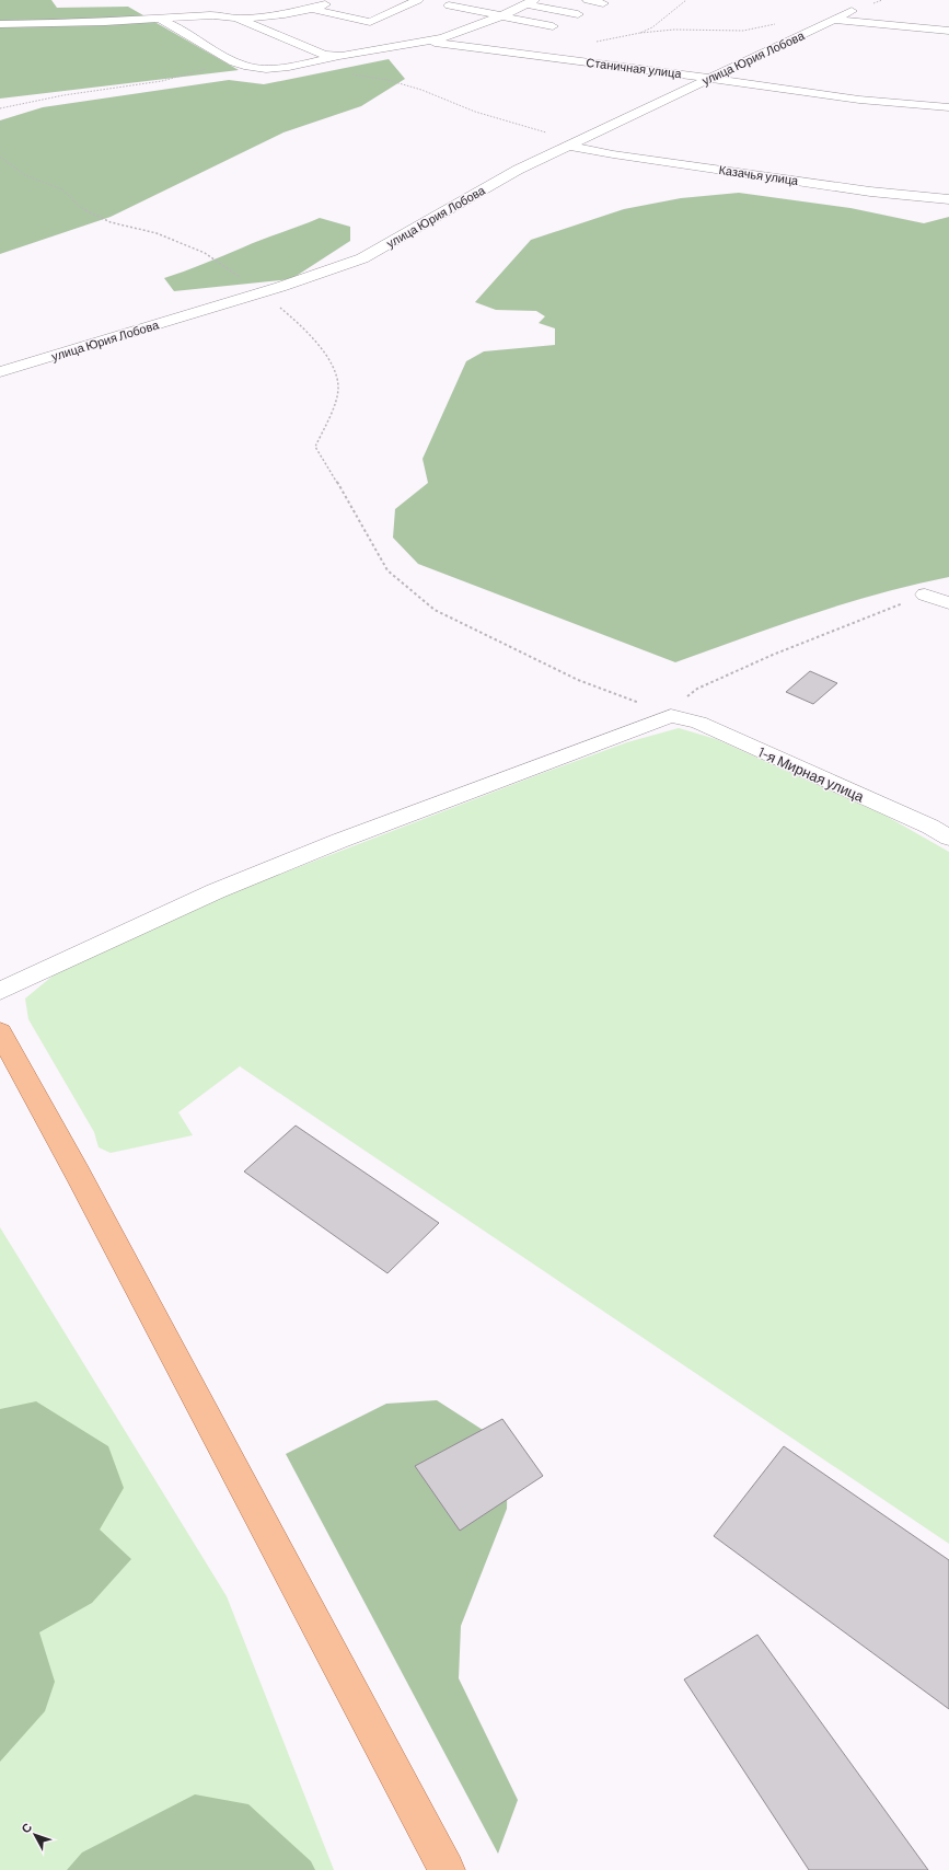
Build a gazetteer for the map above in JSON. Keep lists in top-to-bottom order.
{
  "streets": {
    "street": [
      "улица Юрия Лобова",
      "Станичная улица",
      "Казачья улица",
      "1-я Мирная улица"
    ]
  },
  "crossings": [
    ["улица Юрия Лобова", "Станичная улица"],
    ["улица Юрия Лобова", "Казачья улица"]
  ],
  "north": "top left"
}
